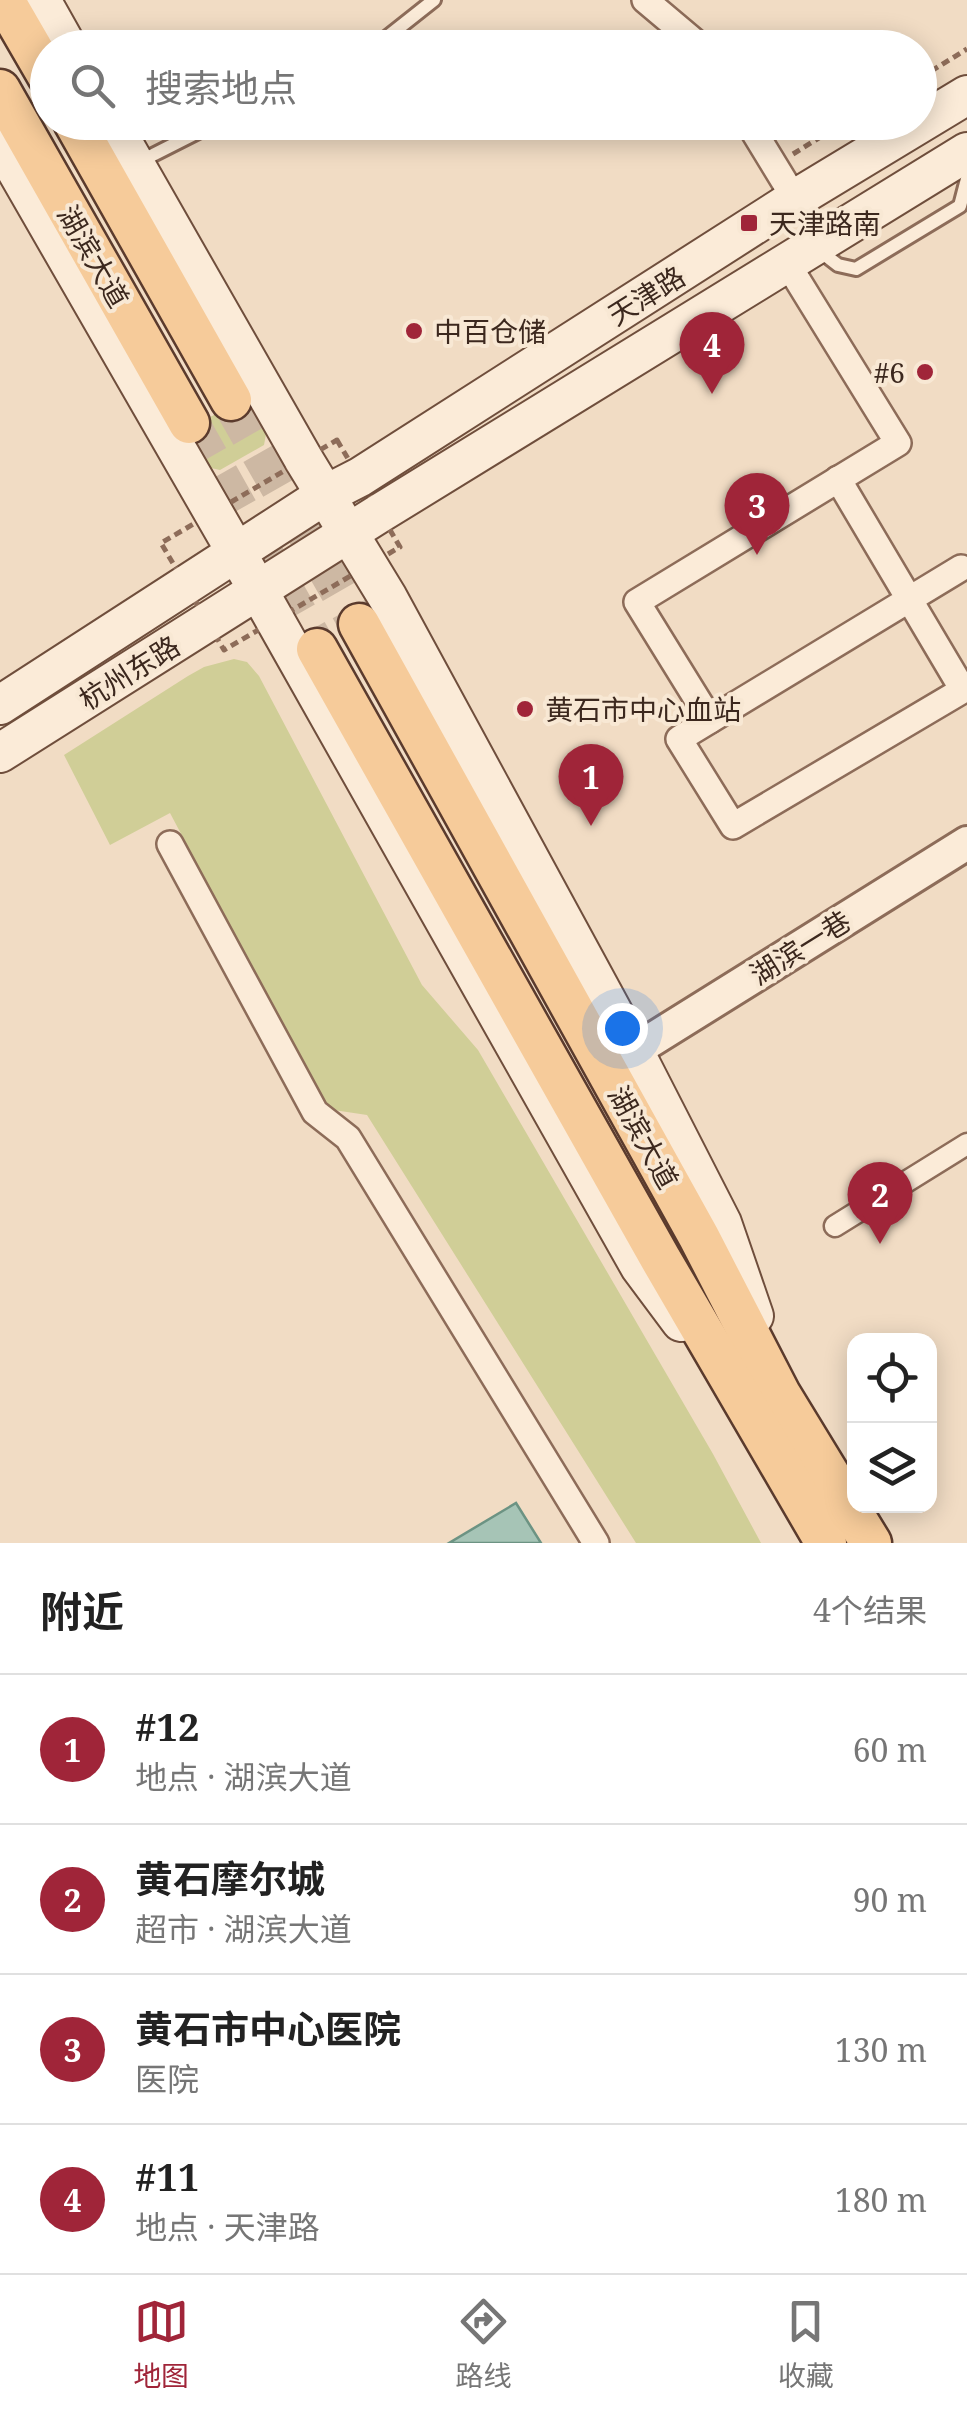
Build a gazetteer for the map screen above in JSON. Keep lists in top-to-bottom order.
{
  "streets": {
    "main road": ["湖滨大道", "天津路", "杭州东路"],
    "street": ["湖滨一巷"]
  },
  "crossings": [
    ["天津路", "杭州东路"]
  ],
  "places": {
    "transit": ["天津路南"],
    "other": ["中百仓储", "#6", "黄石市中心血站"]
  },
  "page": {
    "search": "搜索地点",
    "pins": [
      "4",
      "3",
      "1",
      "2"
    ],
    "heading": ["附近", "4个结果"],
    "list": [
      {
        "mark": "1",
        "name": "#12",
        "note": "地点 · 湖滨大道",
        "value": "60 m"
      },
      {
        "mark": "2",
        "name": "黄石摩尔城",
        "note": "超市 · 湖滨大道",
        "value": "90 m"
      },
      {
        "mark": "3",
        "name": "黄石市中心医院",
        "note": "医院",
        "value": "130 m"
      },
      {
        "mark": "4",
        "name": "#11",
        "note": "地点 · 天津路",
        "value": "180 m"
      }
    ],
    "nav": ["地图", "路线", "收藏"]
  }
}
